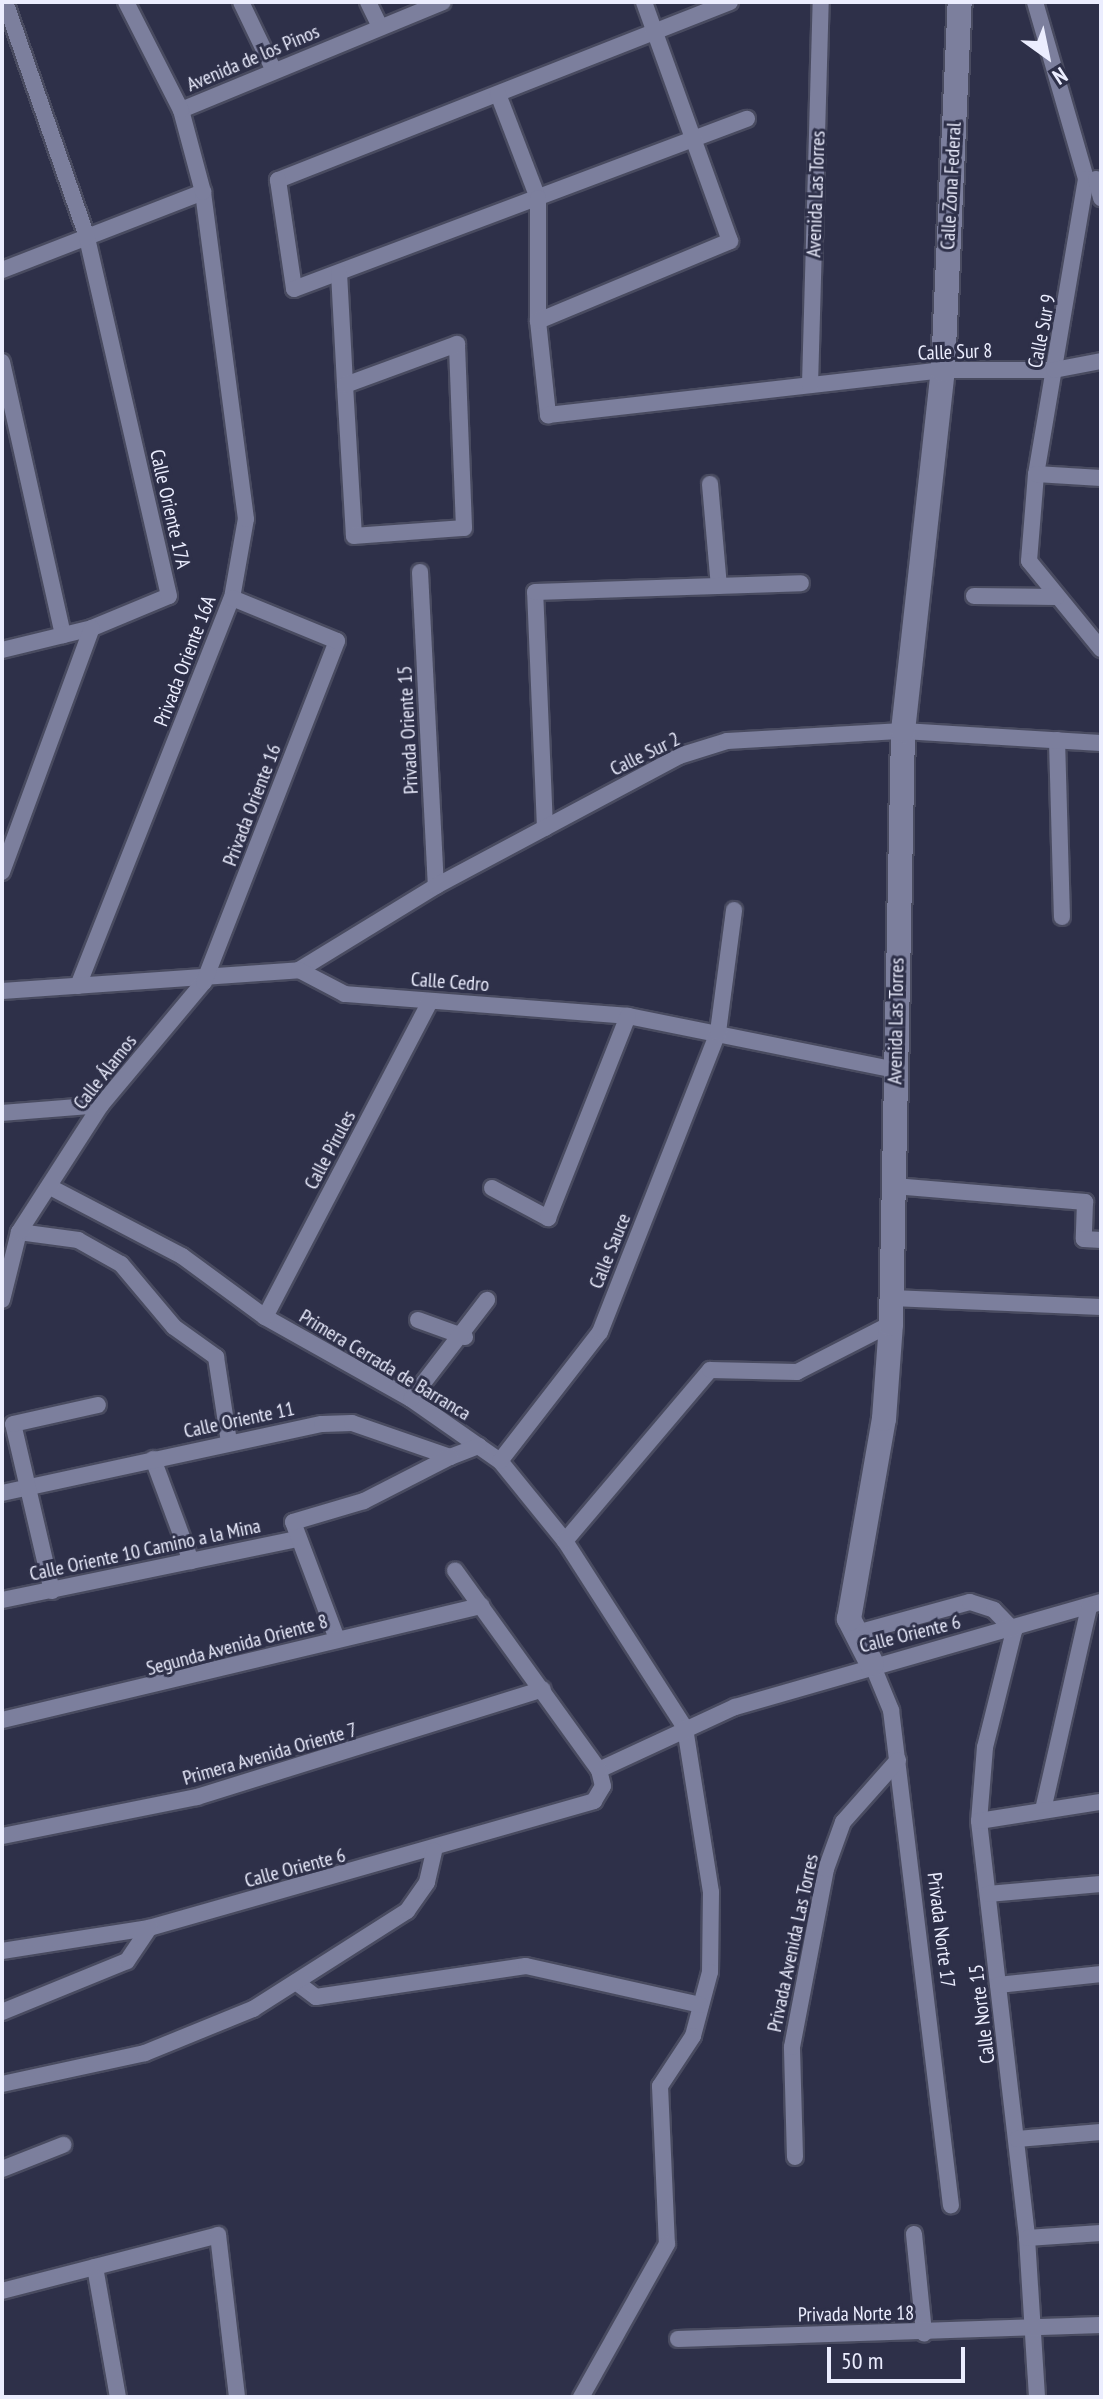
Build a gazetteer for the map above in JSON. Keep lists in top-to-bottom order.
{
  "streets": {
    "main road": ["Calle Zona Federal", "Avenida Las Torres"],
    "street": [
      "Avenida de los Pinos",
      "Calle Sur 9",
      "Calle Sur 8",
      "Calle Oriente 17A",
      "Privada Oriente 16A",
      "Privada Oriente 15",
      "Calle Sur 2",
      "Privada Oriente 16",
      "Calle Cedro",
      "Calle Álamos",
      "Calle Pirules",
      "Calle Sauce",
      "Primera Cerrada de Barranca",
      "Calle Oriente 11",
      "Calle Oriente 10 Camino a la Mina",
      "Calle Oriente 6",
      "Segunda Avenida Oriente 8",
      "Primera Avenida Oriente 7",
      "Privada Norte 17",
      "Privada Avenida Las Torres",
      "Calle Norte 15",
      "Privada Norte 18"
    ]
  },
  "crossings": [
    ["Avenida de los Pinos", "Privada Oriente 16A"],
    ["Calle Zona Federal", "Avenida Las Torres"],
    ["Calle Zona Federal", "Calle Sur 8"],
    ["Avenida Las Torres", "Calle Sur 8"],
    ["Avenida Las Torres", "Calle Sur 2"],
    ["Avenida Las Torres", "Calle Cedro"],
    ["Calle Sur 9", "Calle Sur 8"],
    ["Privada Oriente 16A", "Privada Oriente 16"],
    ["Privada Oriente 15", "Calle Sur 2"],
    ["Calle Sur 2", "Calle Cedro"],
    ["Privada Oriente 16", "Calle Álamos"],
    ["Calle Cedro", "Calle Pirules"],
    ["Calle Cedro", "Calle Sauce"],
    ["Calle Álamos", "Primera Cerrada de Barranca"],
    ["Calle Pirules", "Primera Cerrada de Barranca"],
    ["Calle Sauce", "Primera Cerrada de Barranca"],
    ["Primera Cerrada de Barranca", "Calle Oriente 6"],
    ["Calle Oriente 6", "Privada Norte 17"],
    ["Calle Oriente 6", "Calle Norte 15"],
    ["Privada Norte 17", "Privada Avenida Las Torres"],
    ["Calle Norte 15", "Privada Norte 18"]
  ],
  "scale_bar": "50 m",
  "north": "bottom right"
}
